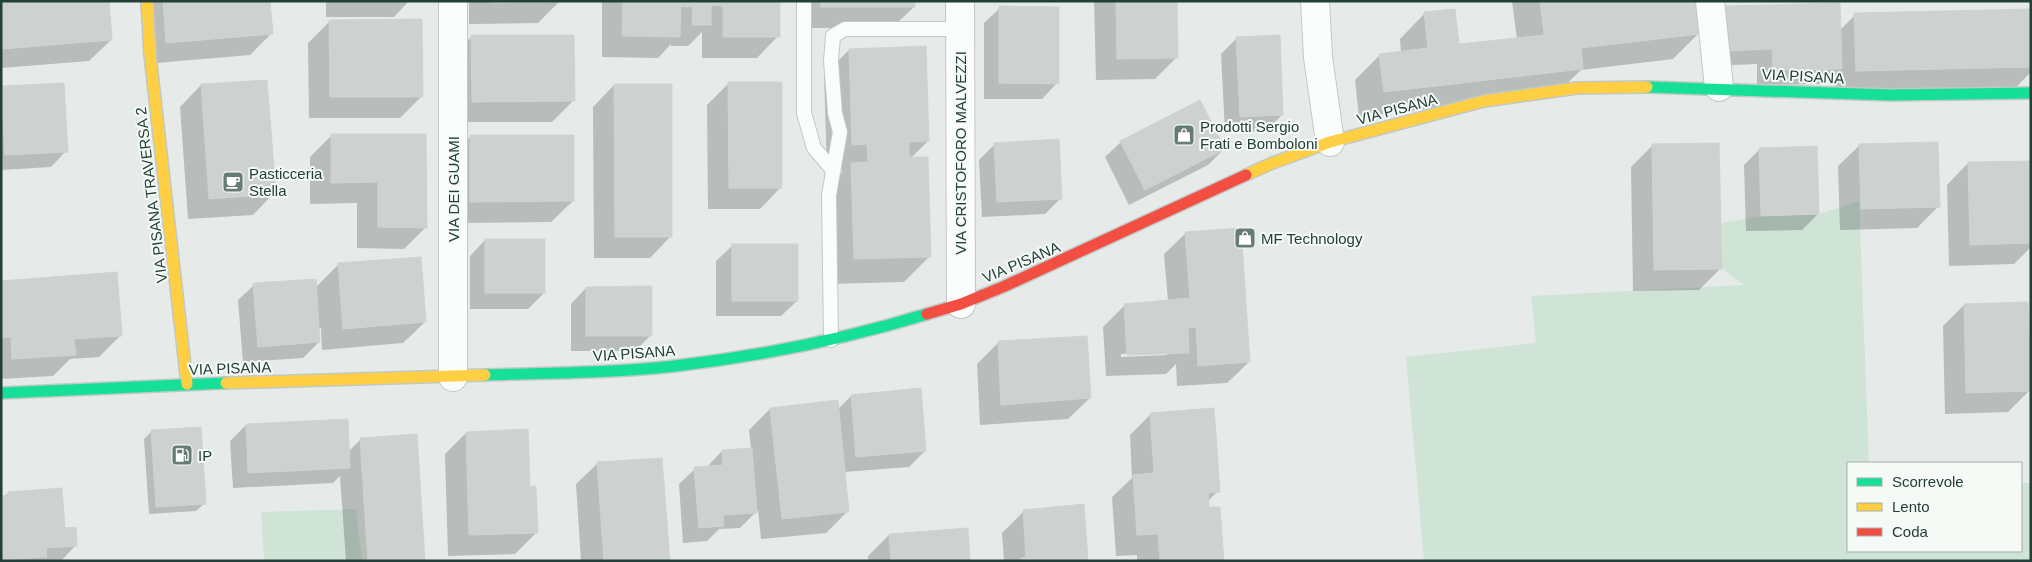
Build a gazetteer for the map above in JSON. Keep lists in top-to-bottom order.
{
  "streets": {
    "main road": ["VIA PISANA", "VIA PISANA TRAVERSA 2"],
    "street": ["VIA CRISTOFORO MALVEZZI", "VIA DEI GUAMI"]
  },
  "crossings": [
    ["VIA PISANA", "VIA CRISTOFORO MALVEZZI"],
    ["VIA PISANA", "VIA DEI GUAMI"],
    ["VIA PISANA", "VIA PISANA TRAVERSA 2"]
  ],
  "places": {
    "shop": ["Prodotti Sergio Frati e Bomboloni", "MF Technology"],
    "cafe": ["Pasticceria Stella"],
    "fuel station": ["IP"]
  },
  "legend": ["Scorrevole", "Lento", "Coda"]
}
